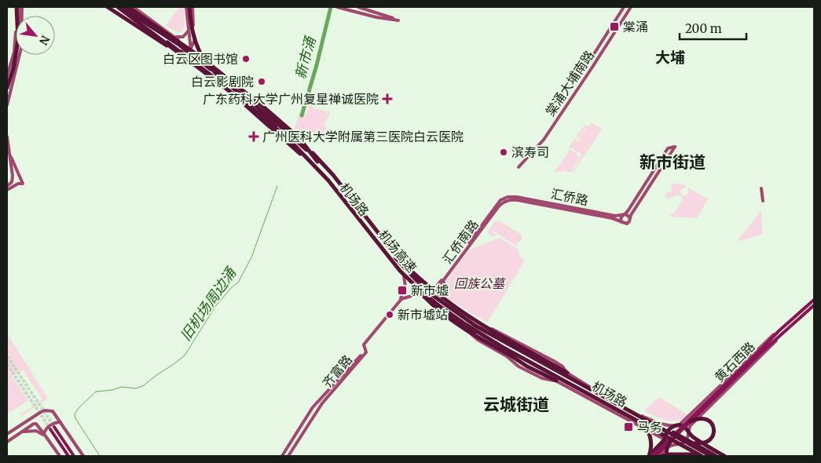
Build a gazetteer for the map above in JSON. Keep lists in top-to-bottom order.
{
  "streets": {
    "highway": ["机场路", "机场高速"],
    "main road": [
      "棠涌大埔南路",
      "汇侨路",
      "汇侨南路",
      "黄石西路",
      "齐富路"
    ]
  },
  "crossings": [
    ["汇侨路", "汇侨南路"],
    ["机场路", "汇侨南路"],
    ["机场路", "机场高速"],
    ["机场路", "齐富路"]
  ],
  "districts": ["大埔", "新市街道", "云城街道"],
  "water": ["新市涌", "旧机场周边涌"],
  "parks": ["回族公墓"],
  "places": {
    "transit": ["棠涌", "新市墟", "马务"],
    "other": [
      "白云区图书馆",
      "白云影剧院",
      "滨寿司",
      "新市墟站"
    ],
    "health": ["广东药科大学广州复星禅诚医院", "广州医科大学附属第三医院白云医院"]
  },
  "scale_bar": "200 m",
  "north": "bottom right"
}
